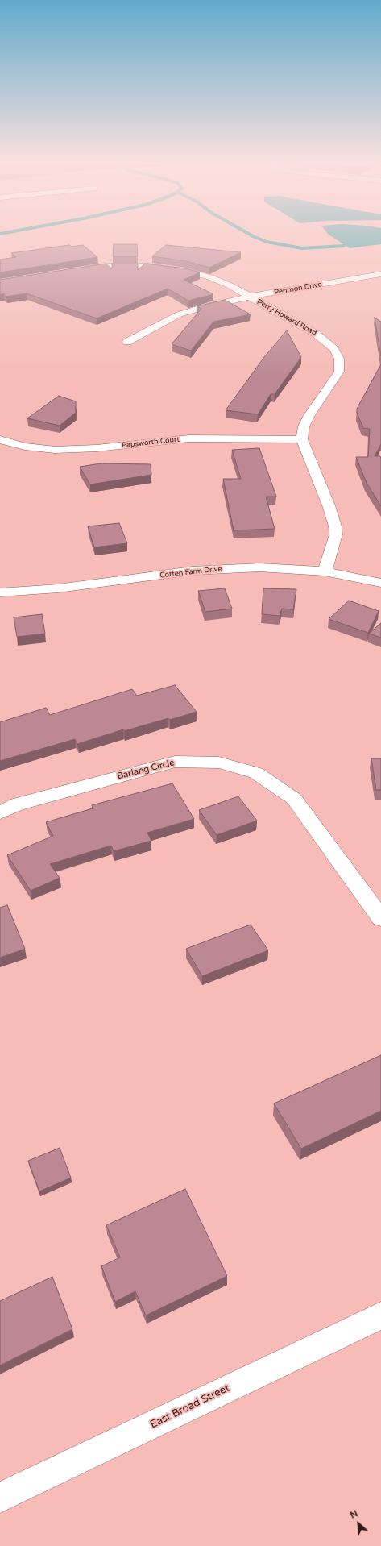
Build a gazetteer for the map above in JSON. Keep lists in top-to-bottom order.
{
  "streets": {
    "street": [
      "Penmon Drive",
      "Perry Howard Road",
      "Papsworth Court",
      "Cotten Farm Drive",
      "Barlang Circle",
      "East Broad Street"
    ]
  },
  "crossings": [
    ["Penmon Drive", "Perry Howard Road"],
    ["Perry Howard Road", "Papsworth Court"]
  ],
  "north": "top left"
}
